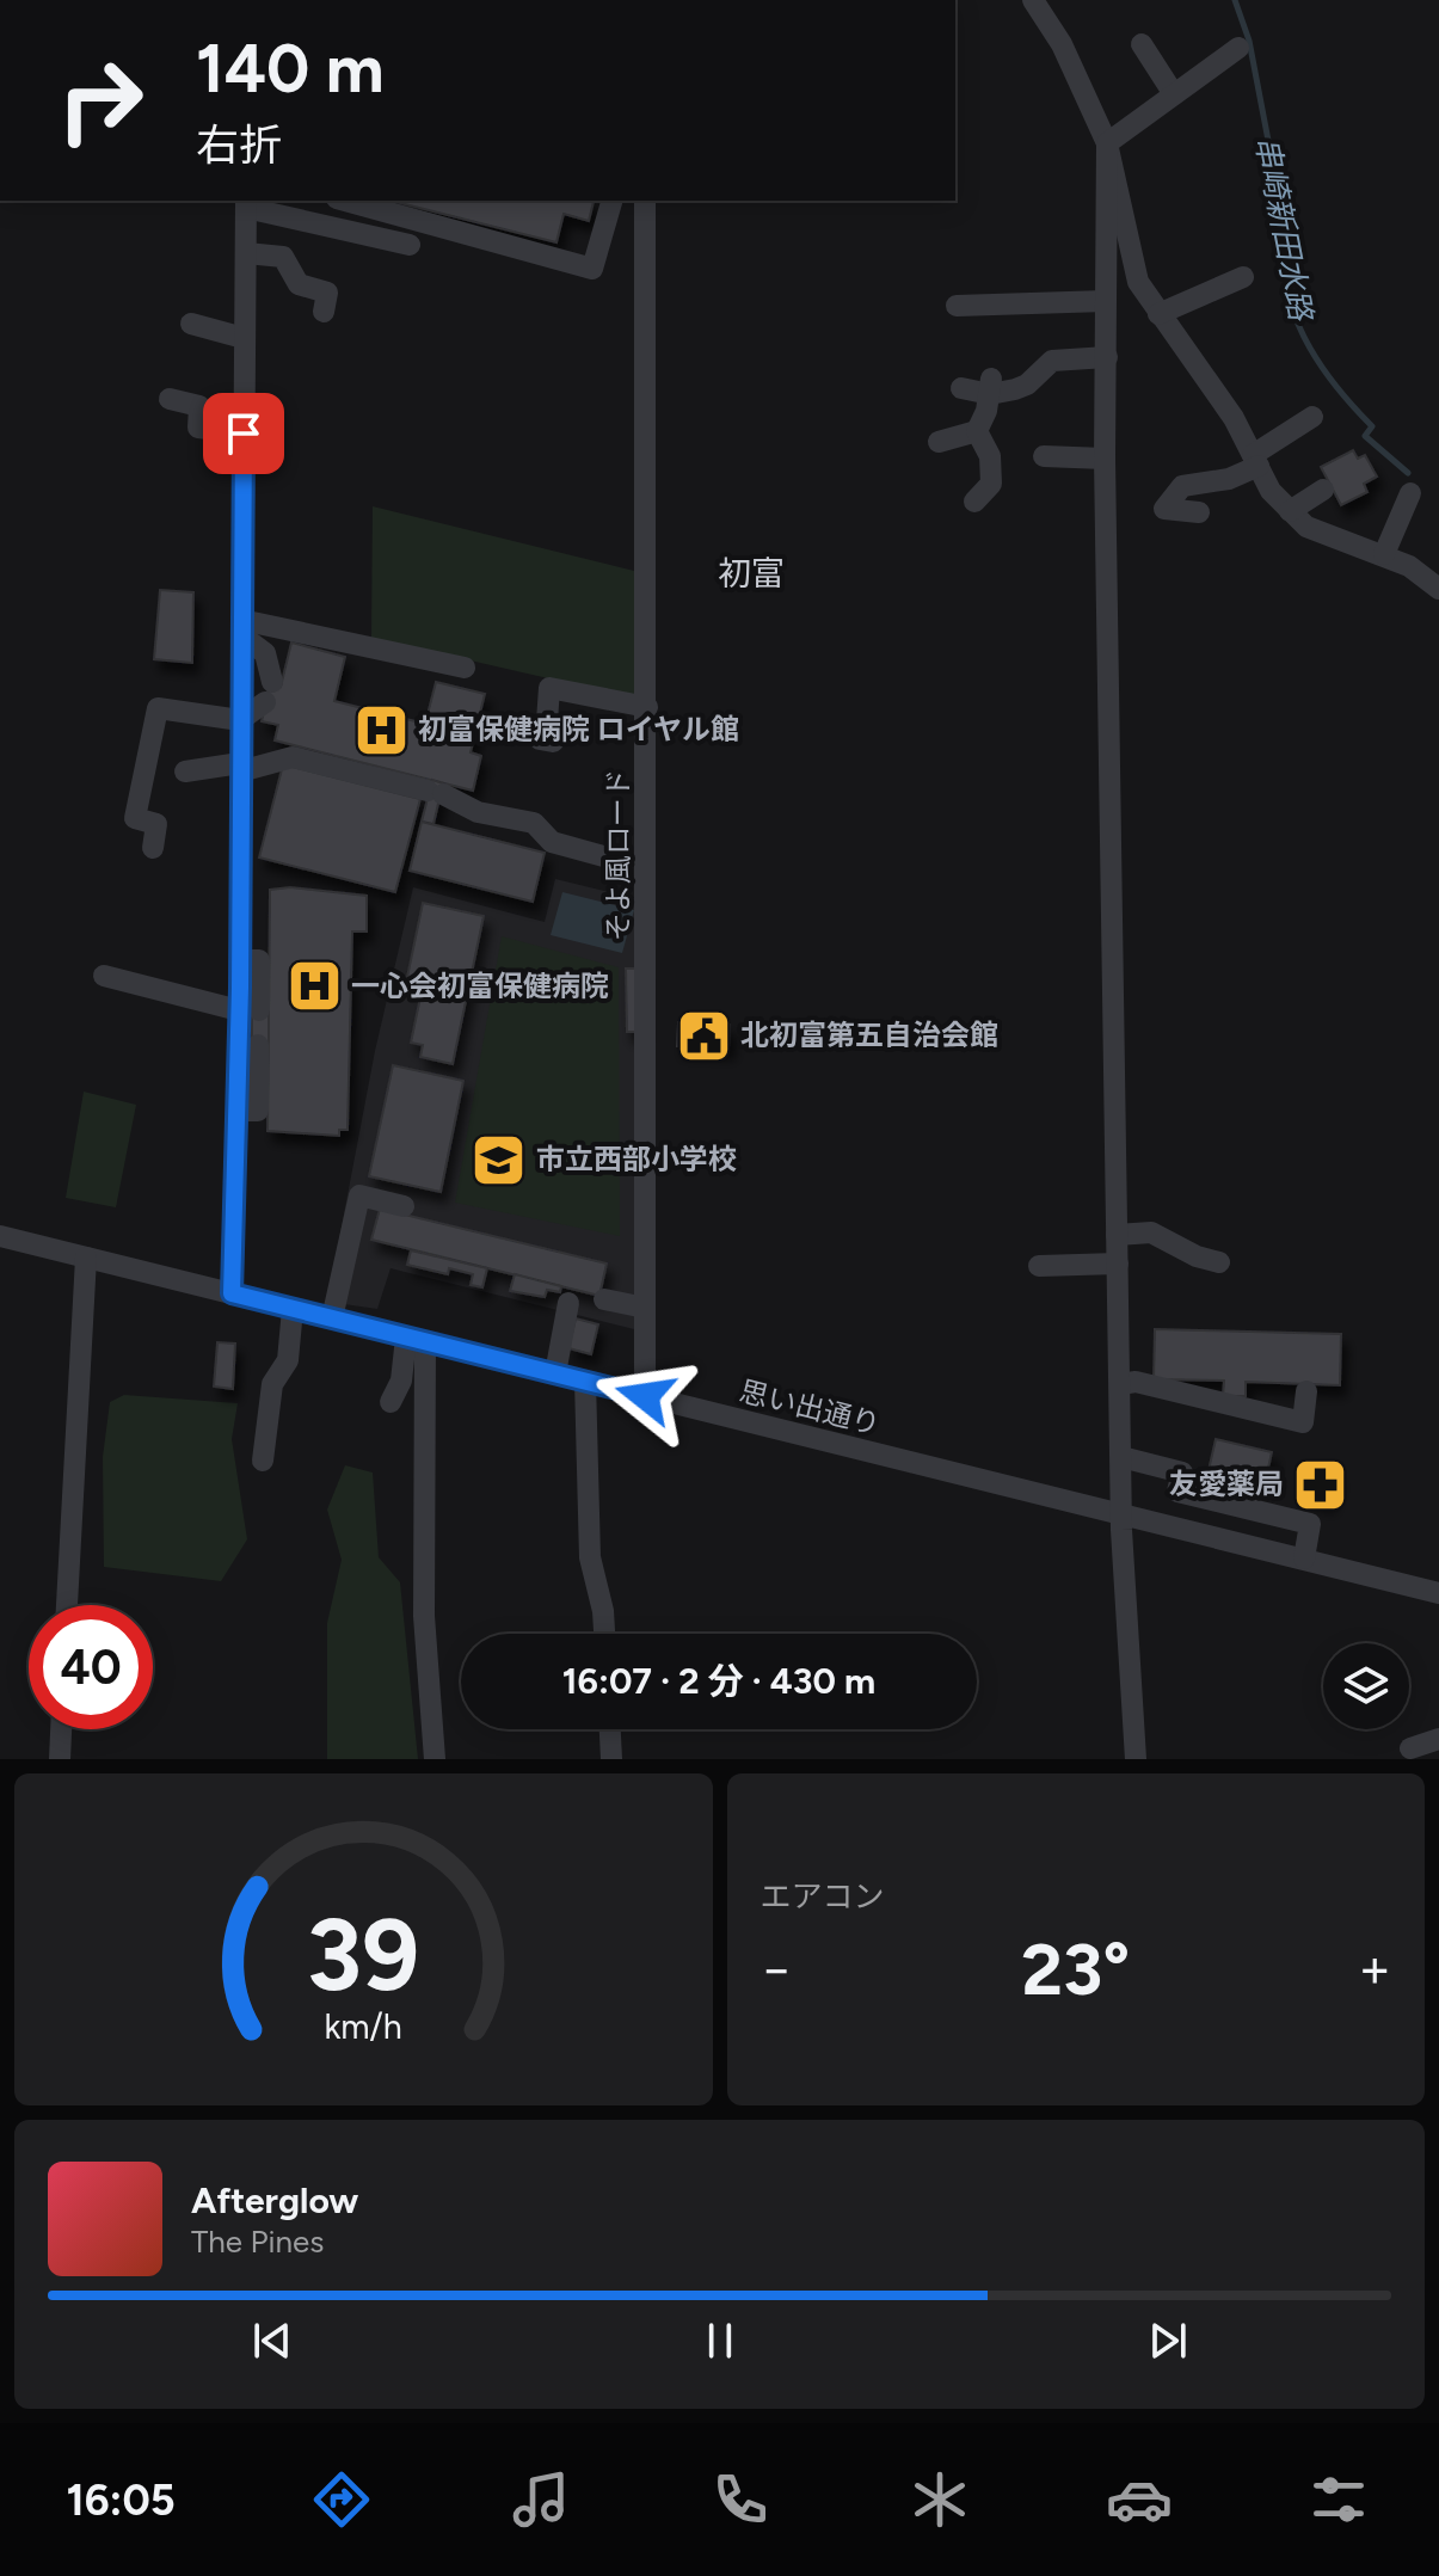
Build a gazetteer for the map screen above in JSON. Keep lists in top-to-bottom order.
{
  "streets": {
    "street": ["そよ風ロード", "思い出通り"]
  },
  "crossings": [
    ["そよ風ロード", "思い出通り"]
  ],
  "districts": ["初富"],
  "water": ["串崎新田水路"],
  "places": {
    "hospital": ["初富保健病院 ロイヤル館", "一心会初富保健病院"],
    "public building": ["北初富第五自治会館"],
    "school or university": ["市立西部小学校"],
    "pharmacy": ["友愛薬局"]
  },
  "page": {
    "turn": ["140 m", "右折"],
    "limit": "40",
    "trip": "16:07 · 2 分 · 430 m",
    "tile": "エアコン",
    "heat": ["−", "23°", "+"],
    "song": ["Afterglow", "The Pines"],
    "tabs": "16:05",
    "gauge": ["39", "km/h"]
  }
}
